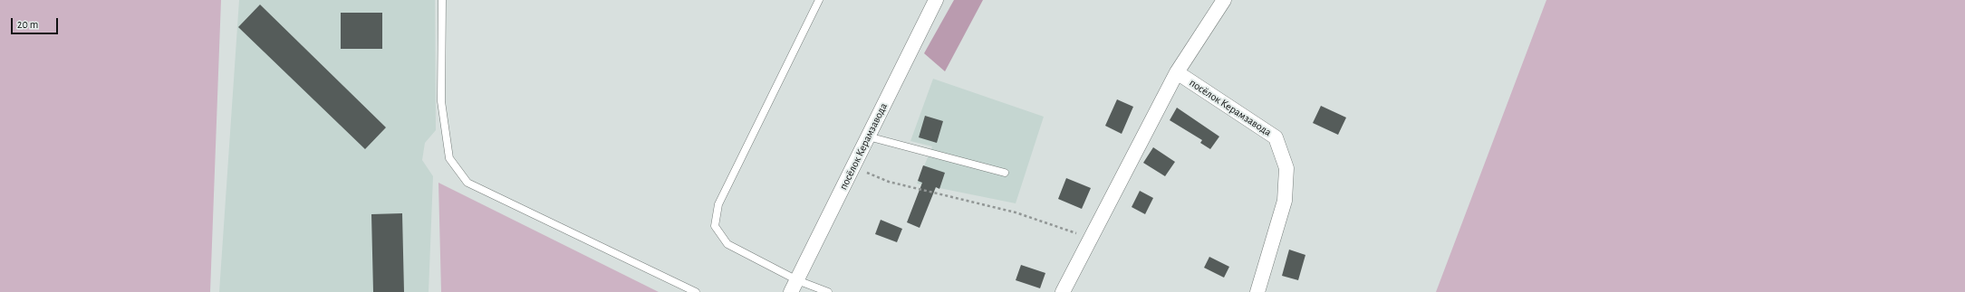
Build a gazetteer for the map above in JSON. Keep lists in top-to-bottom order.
{
  "streets": {
    "street": ["посёлок Керамзавода"]
  },
  "scale_bar": "20 m"
}
